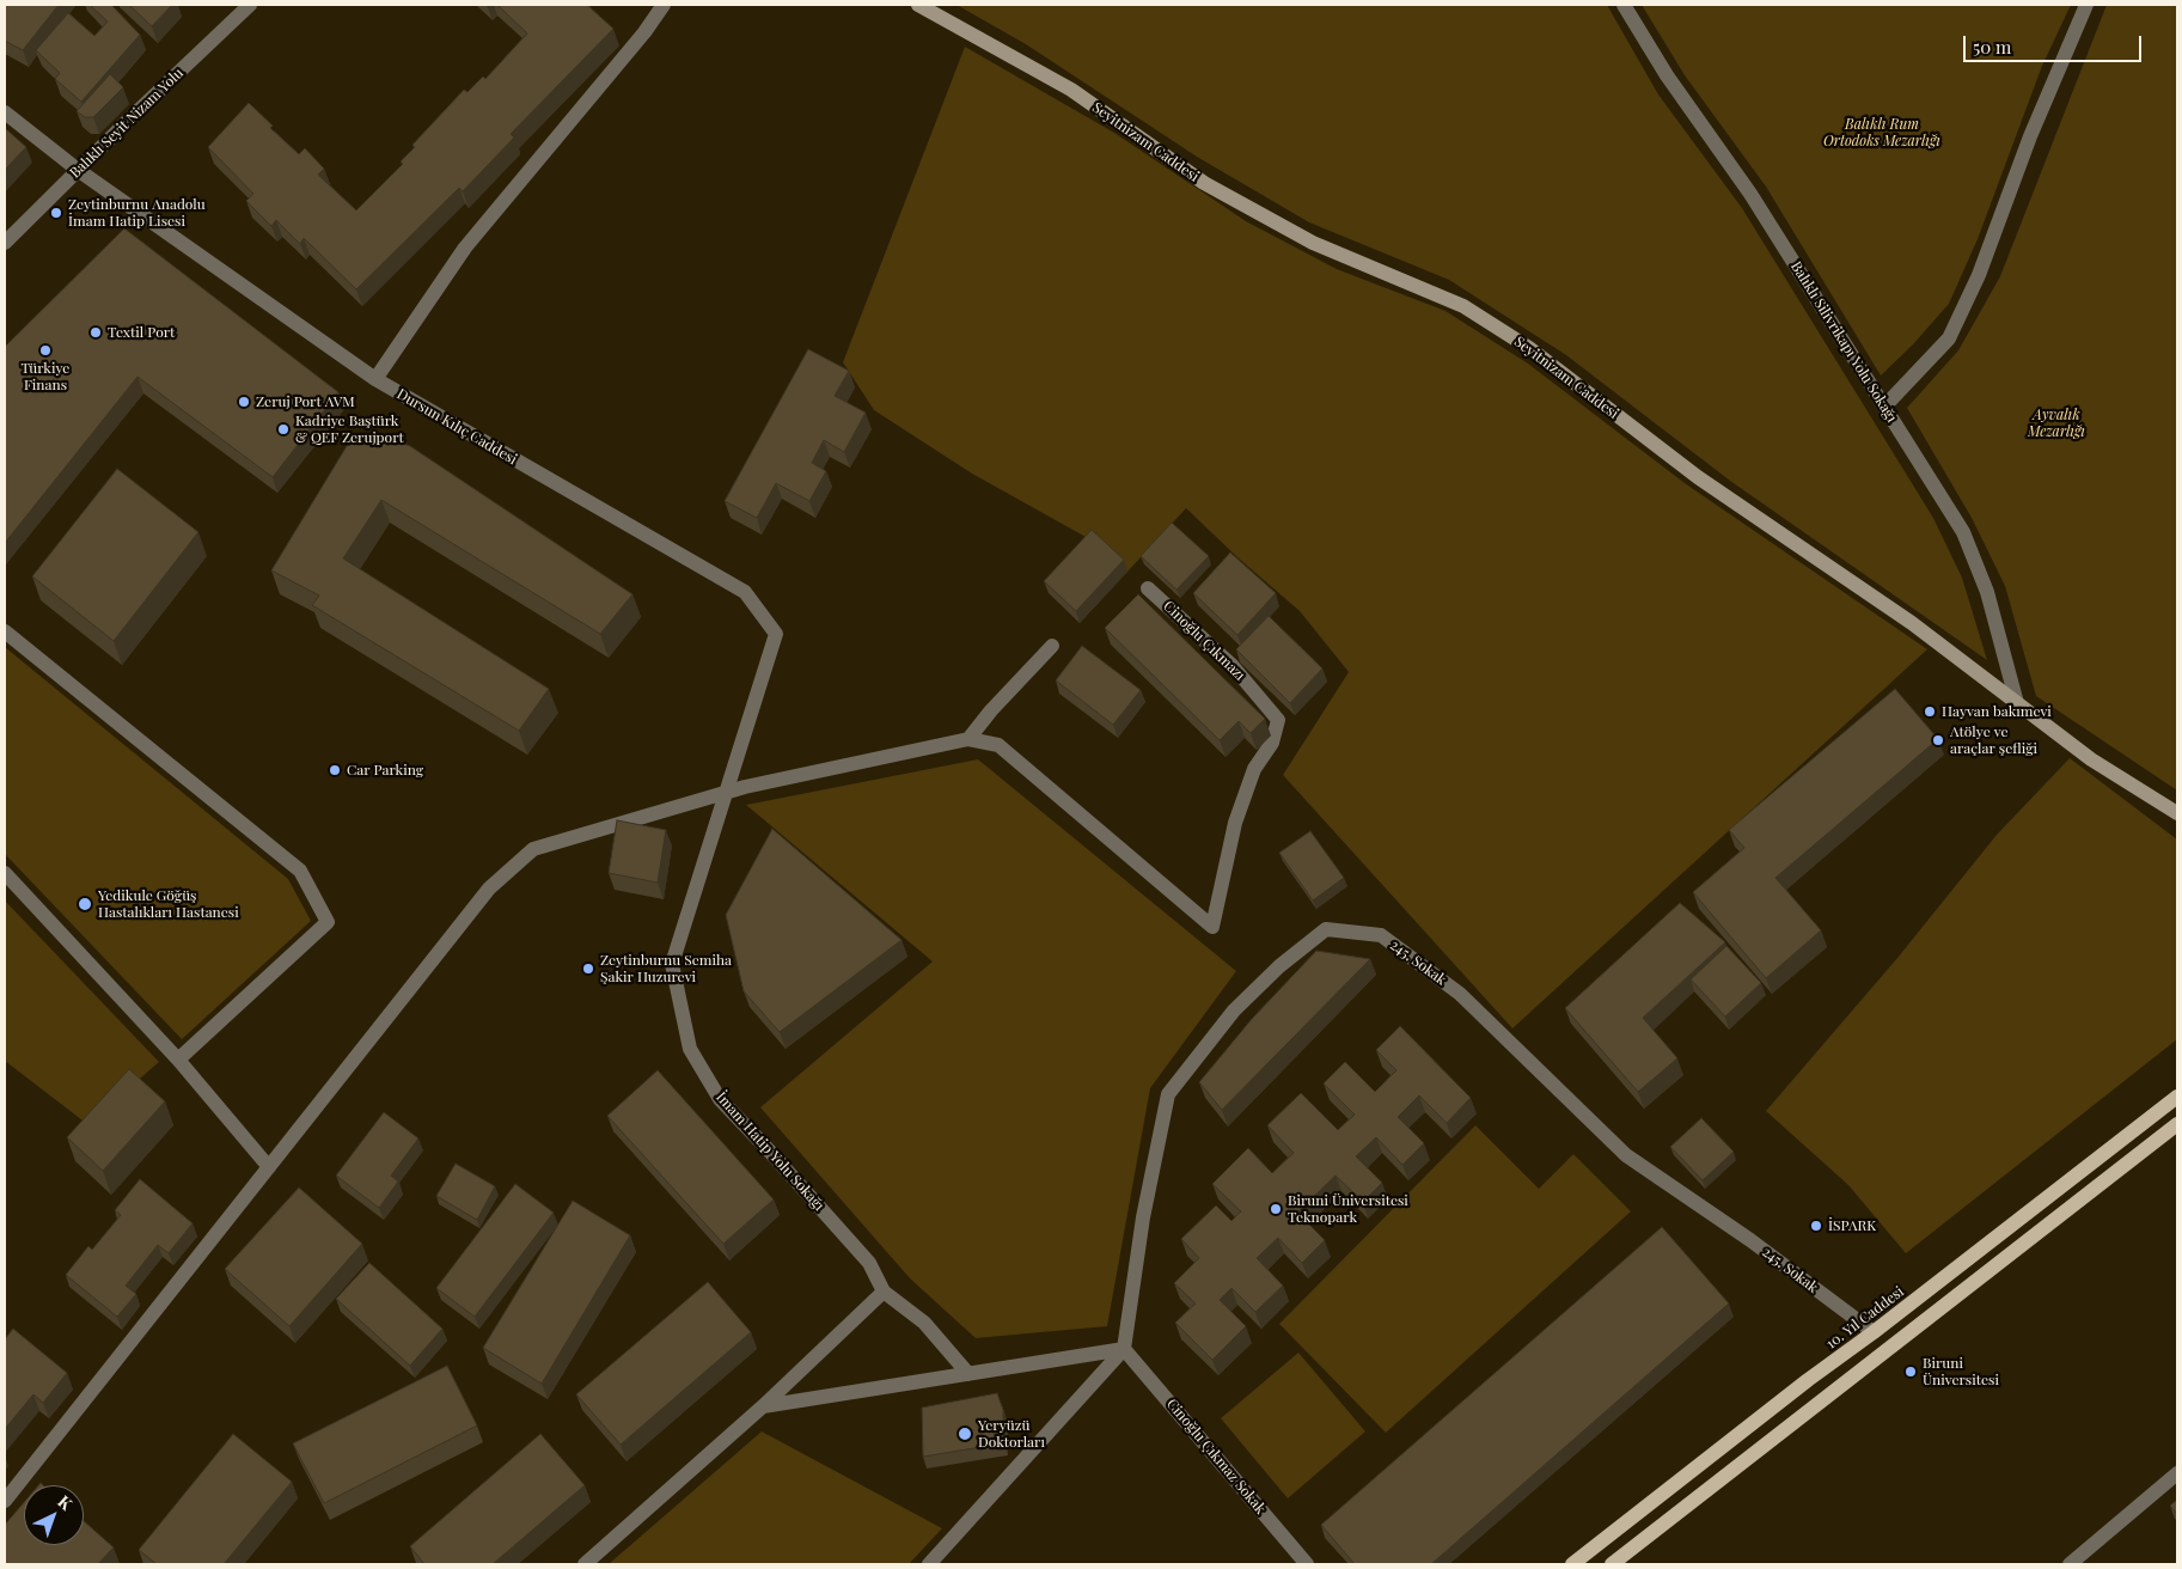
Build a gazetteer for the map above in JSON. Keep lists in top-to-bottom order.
{
  "streets": {
    "main road": ["Seyitnizam Caddesi", "10. Yıl Caddesi"],
    "street": [
      "Balıklı Seyit Nizam Yolu",
      "Balıklı Silivrikapı Yolu Sokağı",
      "Dursun Kılıç Caddesi",
      "Cinoğlu Çıkmazı",
      "245. Sokak",
      "İmam Hatip Yolu Sokağı",
      "Cinoğlu Çıkmaz Sokak"
    ]
  },
  "crossings": [
    ["Balıklı Seyit Nizam Yolu", "Dursun Kılıç Caddesi"],
    ["Seyitnizam Caddesi", "Balıklı Silivrikapı Yolu Sokağı"],
    ["Dursun Kılıç Caddesi", "İmam Hatip Yolu Sokağı"],
    ["245. Sokak", "10. Yıl Caddesi"],
    ["245. Sokak", "Cinoğlu Çıkmaz Sokak"]
  ],
  "parks": ["Balıklı Rum Ortodoks Mezarlığı", "Ayvalık Mezarlığı"],
  "places": [
    "Zeytinburnu Anadolu İmam Hatip Lisesi",
    "Textil Port",
    "Türkiye Finans",
    "Zeruj Port AVM",
    "Kadriye Baştürk & QEF Zerujport",
    "Hayvan bakımevi",
    "Atölye ve araçlar şefliği",
    "Car Parking",
    "Yedikule Göğüş Hastalıkları Hastanesi",
    "Zeytinburnu Semiha Şakir Huzurevi",
    "Biruni Üniversitesi Teknopark",
    "İSPARK",
    "Biruni Üniversitesi",
    "Yeryüzü Doktorları"
  ],
  "scale_bar": "50 m",
  "north": "top right"
}
